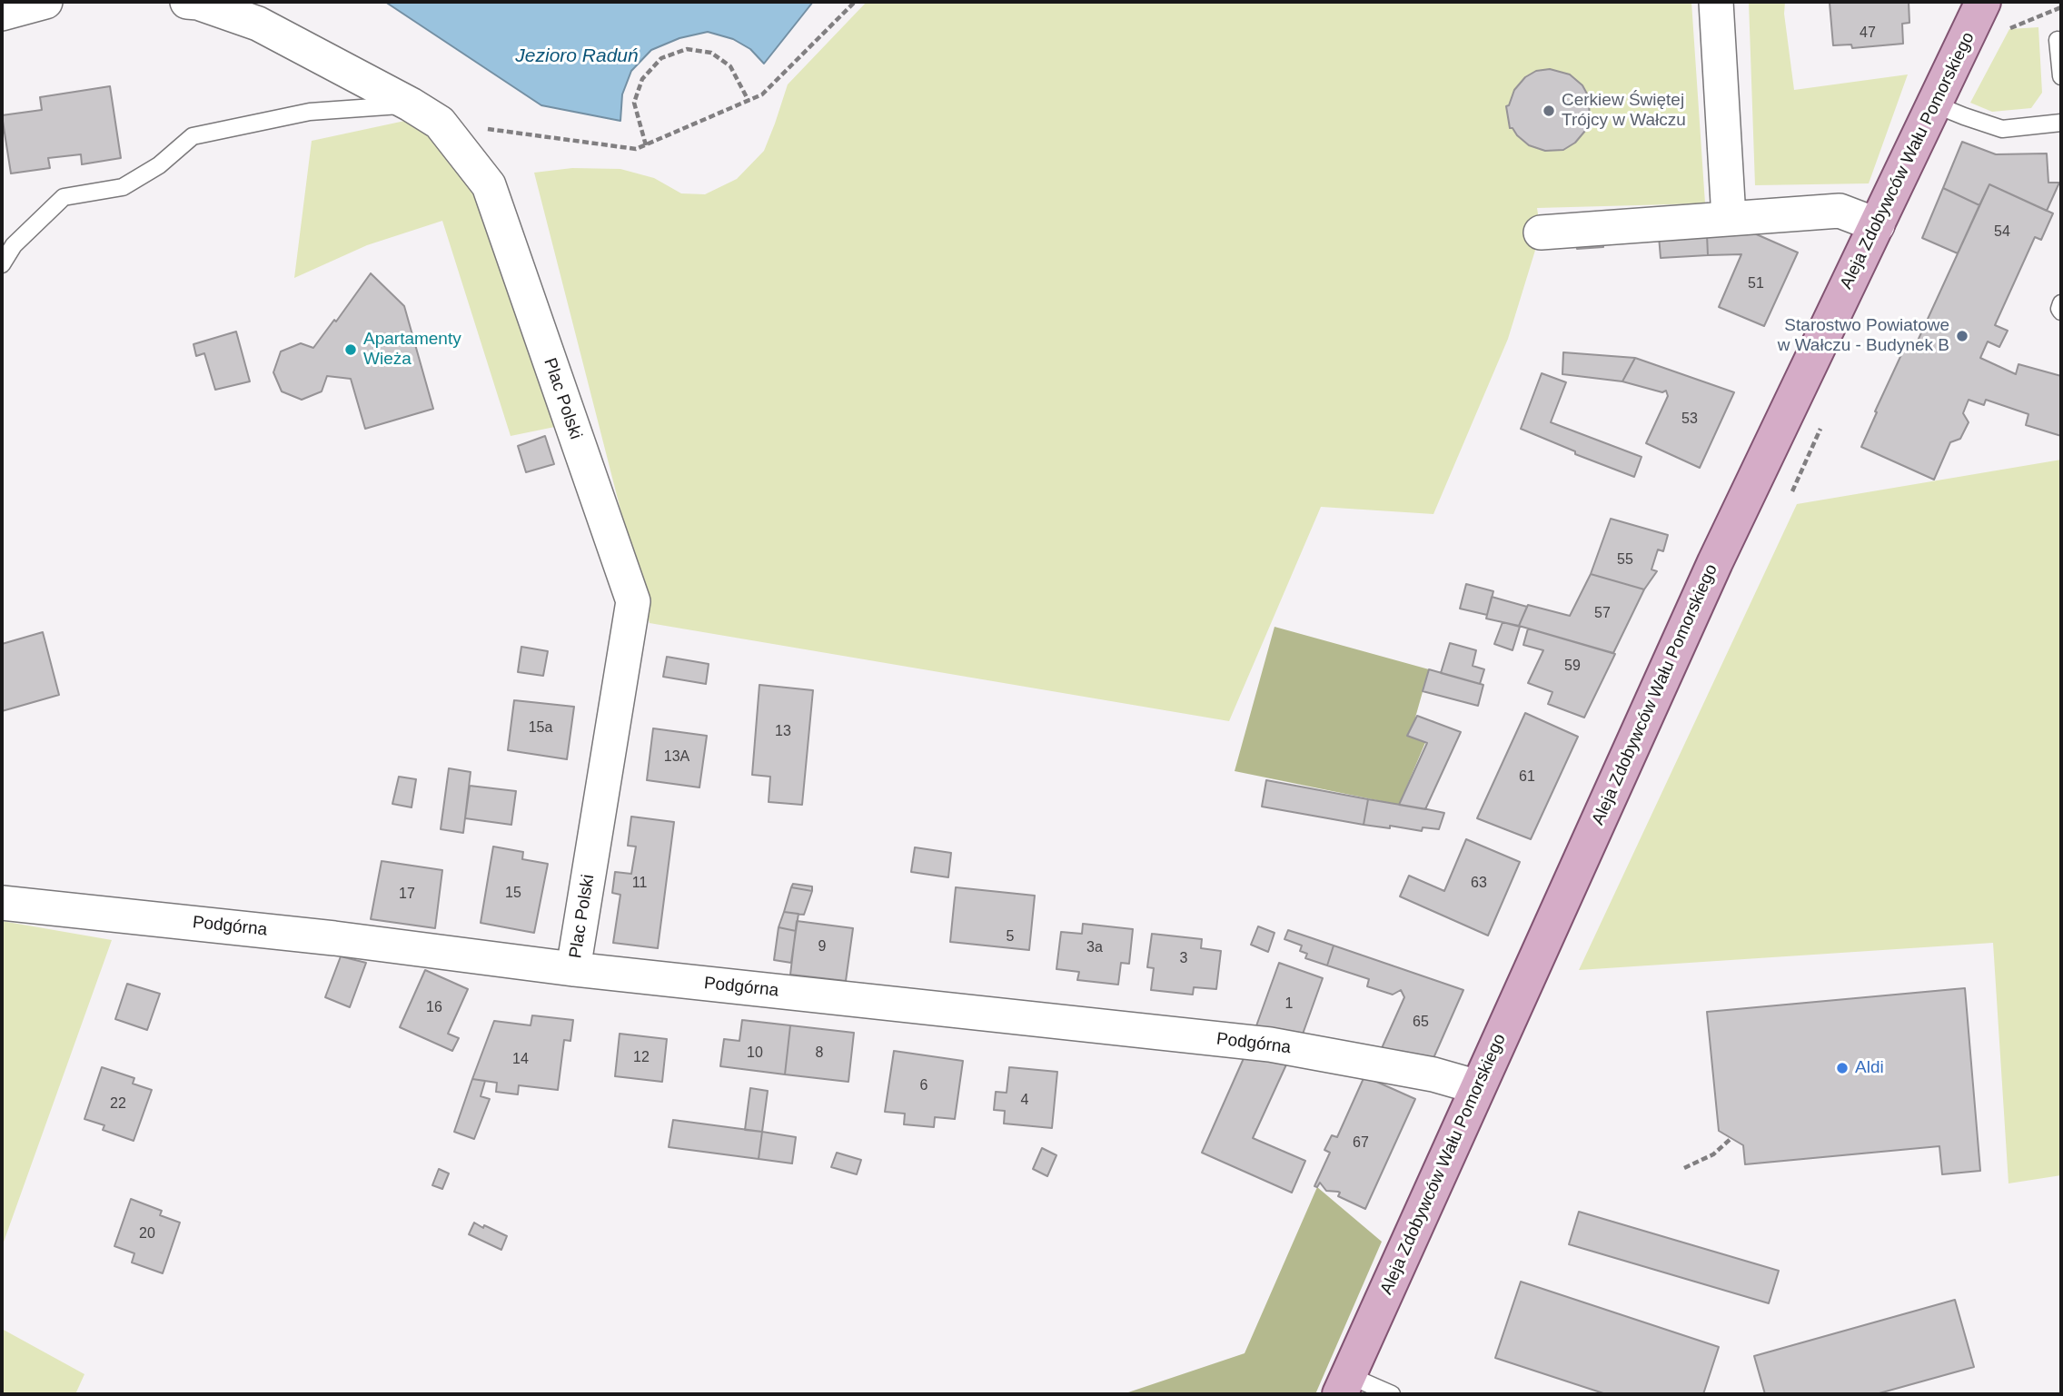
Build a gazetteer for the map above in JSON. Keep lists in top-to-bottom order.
{
  "streets": {
    "main road": ["Aleja Zdobywców Wału Pomorskiego"],
    "street": ["Plac Polski", "Podgórna"]
  },
  "crossings": [
    ["Aleja Zdobywców Wału Pomorskiego", "Podgórna"],
    ["Plac Polski", "Podgórna"]
  ],
  "water": ["Jezioro Raduń"],
  "places": [
    "Cerkiew Świętej Trójcy w Wałczu",
    "Starostwo Powiatowe w Wałczu - Budynek B",
    "Apartamenty Wieża",
    "Aldi"
  ],
  "house_numbers": [
    "47",
    "54",
    "51",
    "53",
    "55",
    "57",
    "59",
    "15a",
    "13",
    "13A",
    "61",
    "11",
    "63",
    "15",
    "17",
    "5",
    "9",
    "3a",
    "3",
    "1",
    "16",
    "65",
    "10",
    "8",
    "12",
    "14",
    "6",
    "4",
    "22",
    "67",
    "20"
  ]
}
